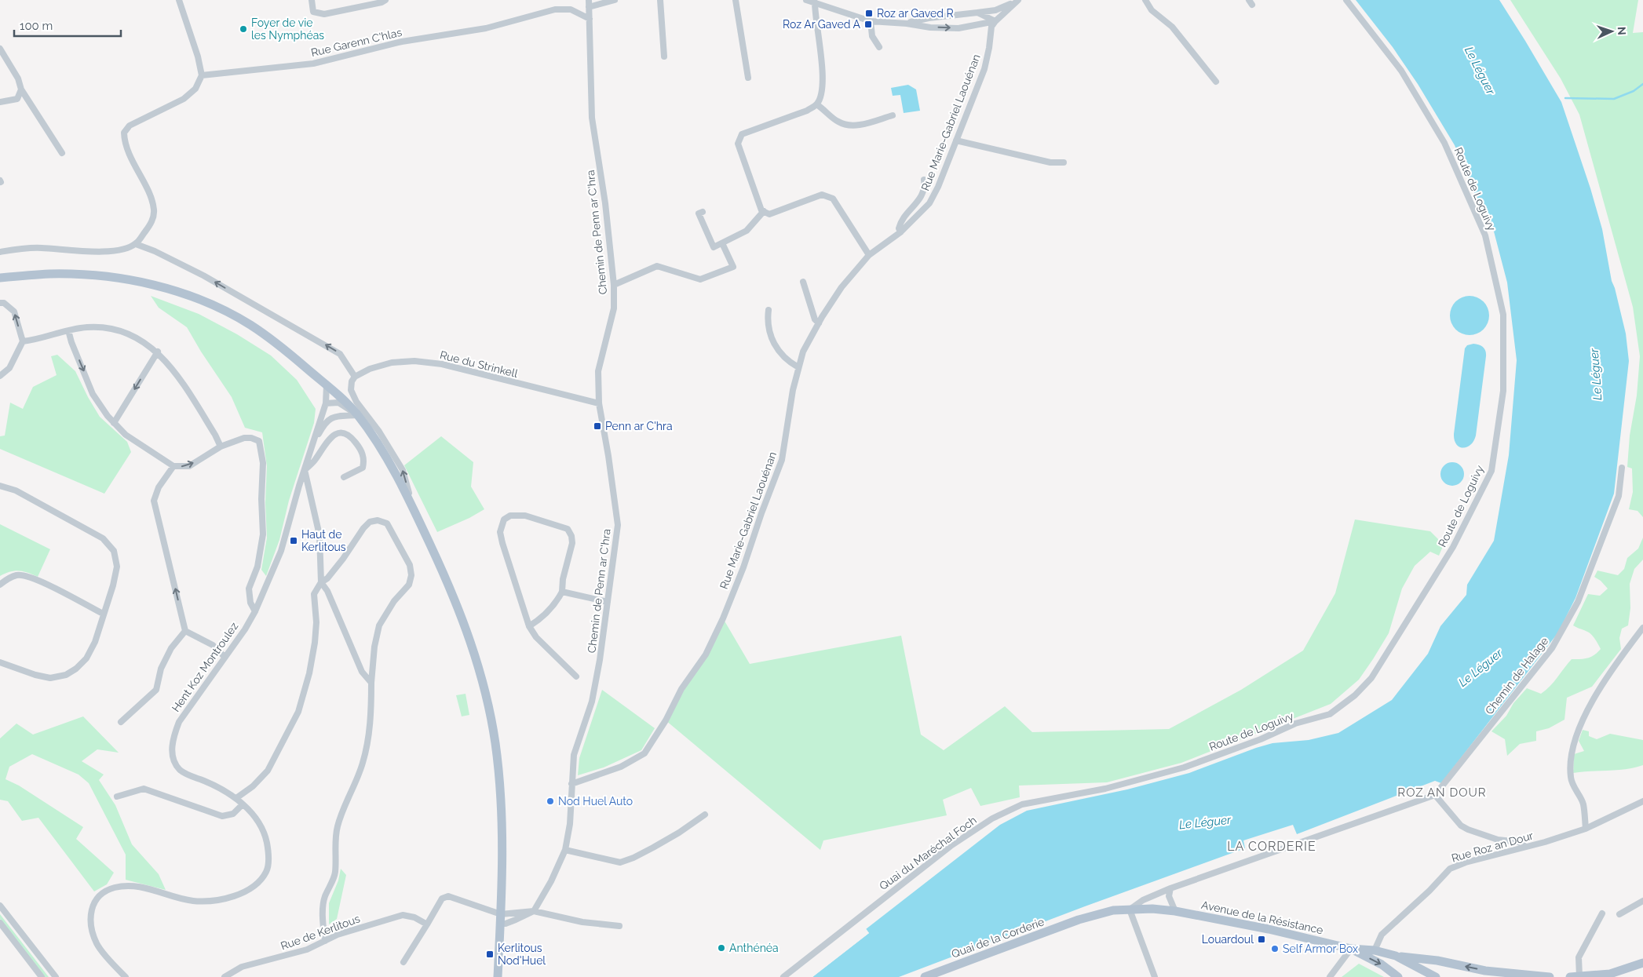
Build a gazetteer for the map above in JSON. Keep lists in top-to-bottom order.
{
  "streets": {
    "main road": ["Avenue de la Résistance", "Quai de la Corderie"],
    "street": [
      "Rue Garenn C'hlas",
      "Rue Marie-Gabriel Laouénan",
      "Route de Loguivy",
      "Chemin de Penn ar C'hra",
      "Rue du Strinkell",
      "Hent Koz Montroulez",
      "Chemin de Halage",
      "Rue Roz an Dour",
      "Quai du Maréchal Foch",
      "Rue de Kerlitous"
    ]
  },
  "crossings": [
    ["Rue Garenn C'hlas", "Chemin de Penn ar C'hra"],
    ["Rue Marie-Gabriel Laouénan", "Chemin de Penn ar C'hra"],
    ["Route de Loguivy", "Quai du Maréchal Foch"],
    ["Chemin de Penn ar C'hra", "Rue du Strinkell"],
    ["Rue Roz an Dour", "Avenue de la Résistance"],
    ["Avenue de la Résistance", "Quai de la Corderie"]
  ],
  "districts": ["ROZ AN DOUR", "LA CORDERIE"],
  "water": ["Le Léguer"],
  "places": {
    "transit": [
      "Roz ar Gaved R",
      "Roz Ar Gaved A",
      "Penn ar C'hra",
      "Haut de Kerlitous",
      "Louardoul",
      "Kerlitous Nod'Huel"
    ],
    "other": [
      "Foyer de vie les Nymphéas",
      "Nod Huel Auto",
      "Anthénéa",
      "Self Armor Box"
    ]
  },
  "scale_bar": "100 m",
  "north": "right"
}
